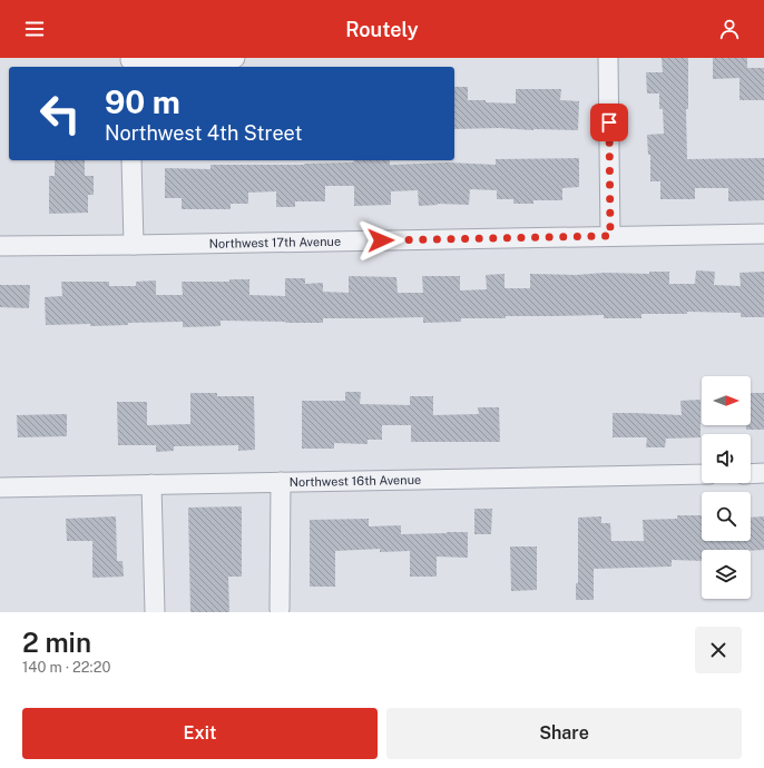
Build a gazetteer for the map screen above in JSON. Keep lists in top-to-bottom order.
{
  "streets": {
    "street": ["Northwest 17th Avenue", "Northwest 16th Avenue"]
  },
  "north": "right",
  "page": {
    "header": "Routely",
    "turn": ["90 m", "Northwest 4th Street"],
    "heading": ["2 min", "140 m · 22:20"],
    "buttons": ["Exit", "Share"]
  }
}
